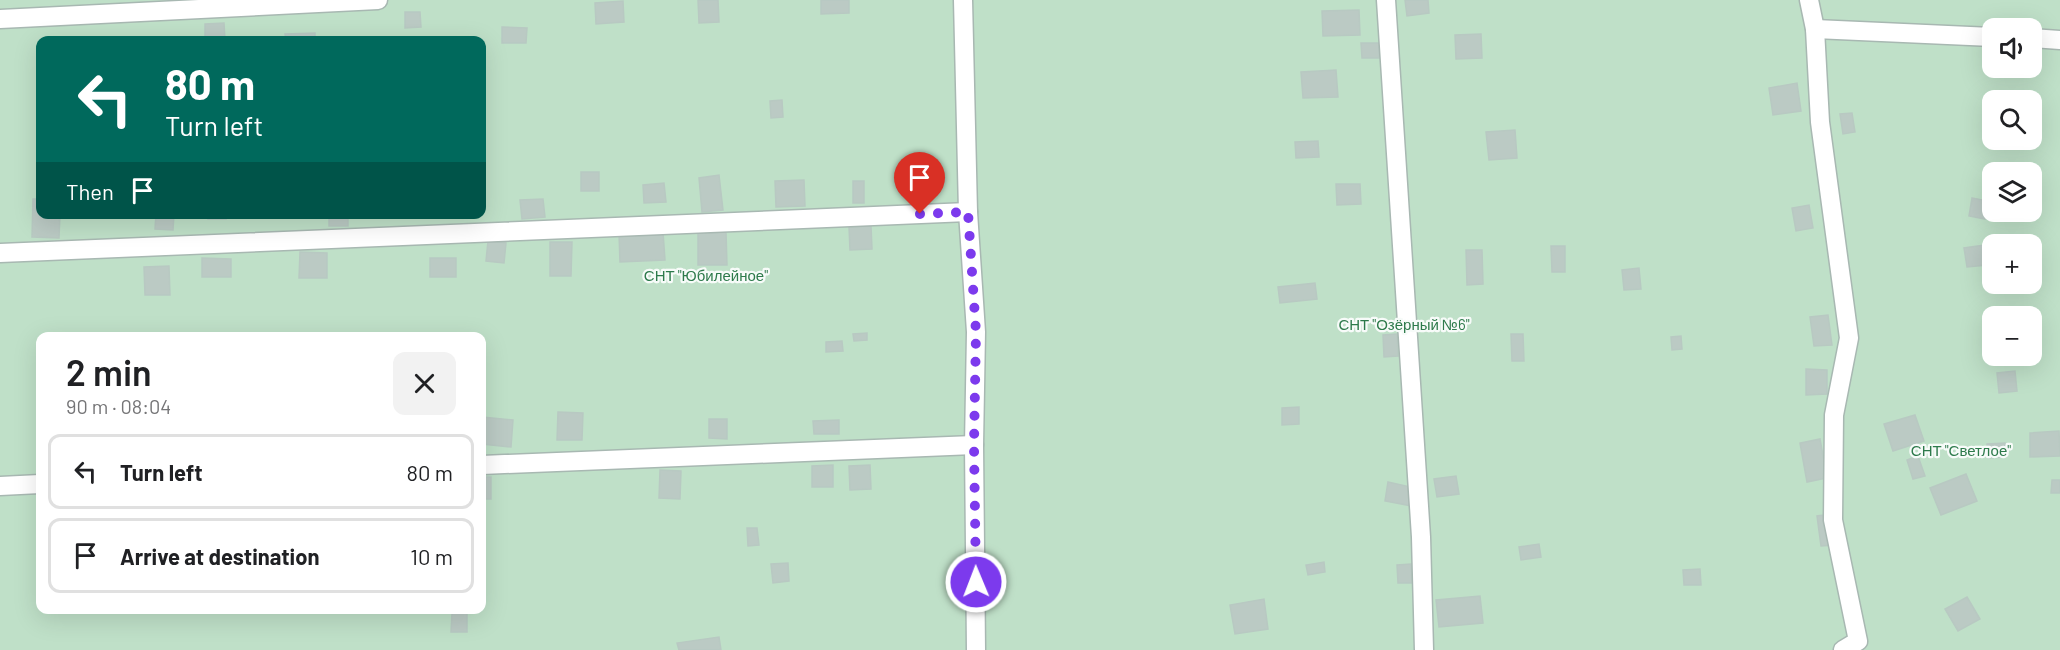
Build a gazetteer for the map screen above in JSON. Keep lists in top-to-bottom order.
{
  "parks": ["СНТ \"Юбилейное\"", "СНТ \"Озёрный №6\"", "СНТ \"Светлое\""],
  "page": {
    "map_buttons": ["+", "−"],
    "turn": ["80 m", "Turn left"],
    "then": "Then",
    "heading": ["2 min", "90 m · 08:04"],
    "list": [
      {
        "name": "Turn left",
        "value": "80 m"
      },
      {
        "name": "Arrive at destination",
        "value": "10 m"
      }
    ]
  }
}
